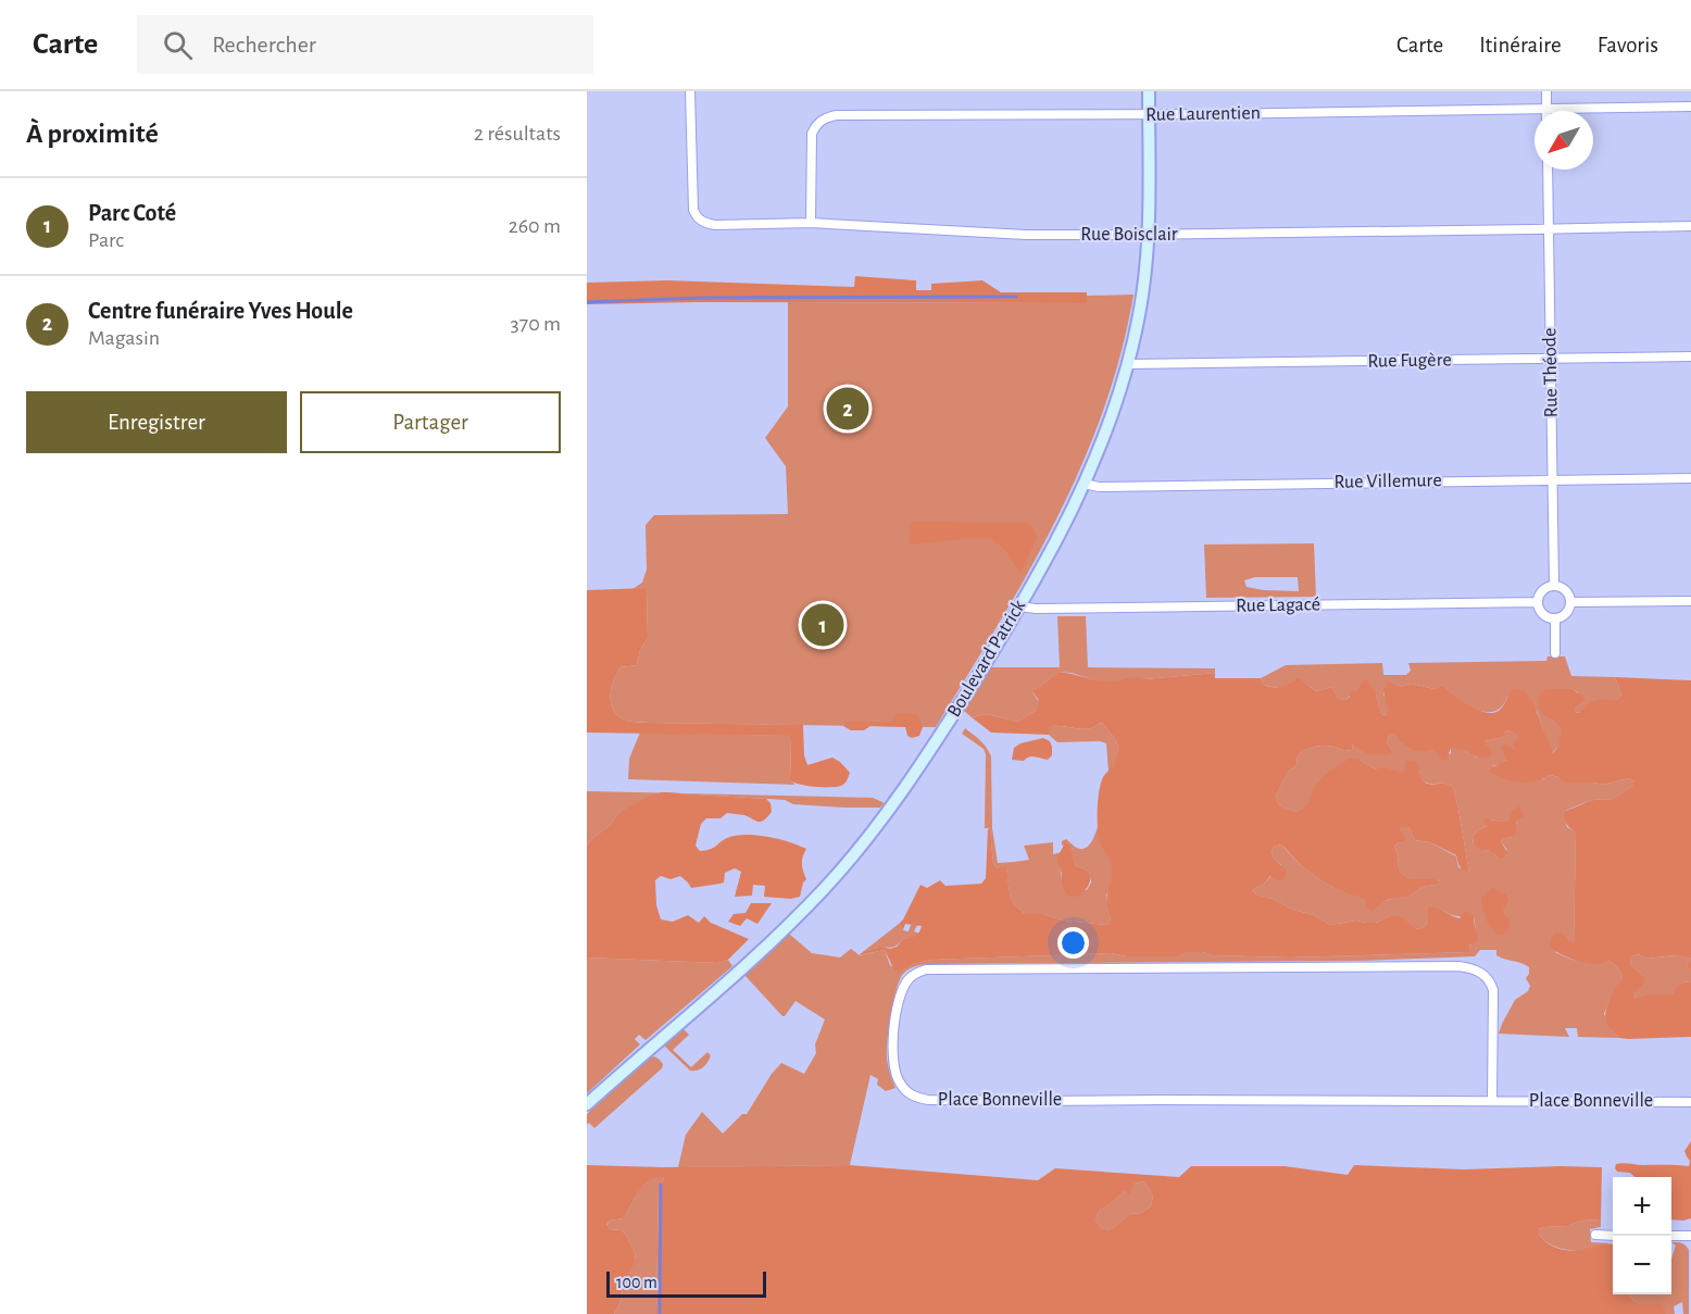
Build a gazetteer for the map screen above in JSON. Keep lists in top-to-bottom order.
{
  "streets": {
    "street": [
      "Rue Laurentien",
      "Rue Boisclair",
      "Rue Fugère",
      "Rue Théode",
      "Rue Villemure",
      "Rue Lagacé",
      "Boulevard Patrick",
      "Place Bonneville"
    ]
  },
  "crossings": [
    ["Rue Laurentien", "Rue Boisclair"],
    ["Rue Laurentien", "Boulevard Patrick"],
    ["Rue Boisclair", "Rue Théode"],
    ["Rue Boisclair", "Boulevard Patrick"],
    ["Rue Fugère", "Rue Théode"],
    ["Rue Fugère", "Boulevard Patrick"],
    ["Rue Théode", "Rue Villemure"],
    ["Rue Théode", "Rue Lagacé"],
    ["Rue Villemure", "Boulevard Patrick"],
    ["Rue Lagacé", "Boulevard Patrick"]
  ],
  "scale_bar": "100 m",
  "north": "bottom left",
  "page": {
    "header": "Carte",
    "search": "Rechercher",
    "nav": ["Carte", "Itinéraire", "Favoris"],
    "heading": ["À proximité", "2 résultats"],
    "list": [
      {
        "mark": "1",
        "name": "Parc Coté",
        "note": "Parc",
        "value": "260 m"
      },
      {
        "mark": "2",
        "name": "Centre funéraire Yves Houle",
        "note": "Magasin",
        "value": "370 m"
      }
    ],
    "buttons": ["Enregistrer", "Partager"],
    "pins": ["2", "1"],
    "map_buttons": ["+", "−"],
    "scale": "100 m"
  }
}
